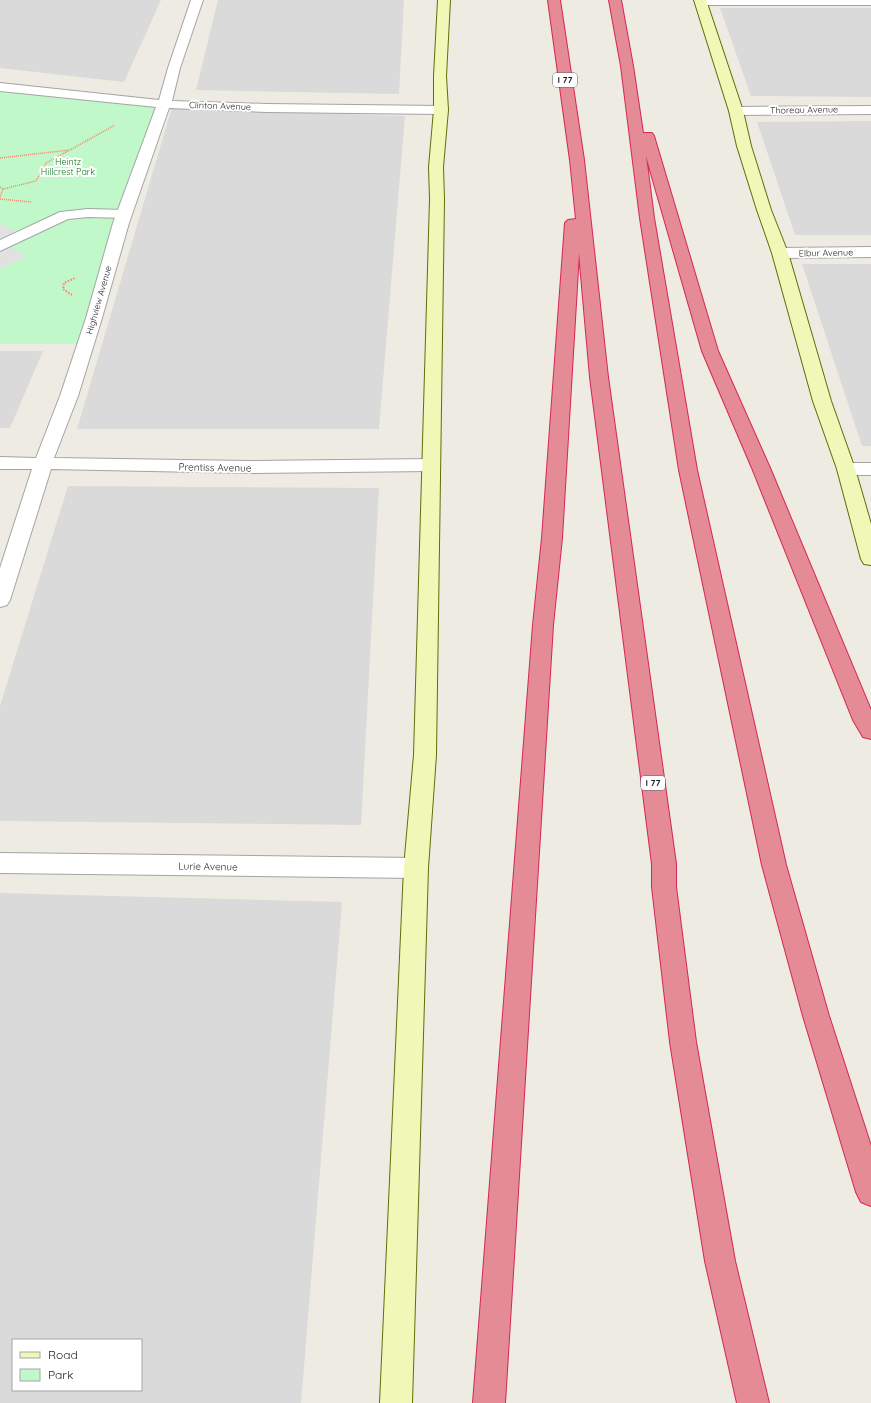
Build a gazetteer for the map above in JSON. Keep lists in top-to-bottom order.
{
  "streets": {
    "highway": ["I 77"],
    "street": [
      "Clinton Avenue",
      "Thoreau Avenue",
      "Elbur Avenue",
      "Highview Avenue",
      "Prentiss Avenue",
      "Lurie Avenue"
    ]
  },
  "crossings": [
    ["Clinton Avenue", "Highview Avenue"],
    ["Highview Avenue", "Prentiss Avenue"]
  ],
  "parks": ["Heintz Hillcrest Park"],
  "legend": ["Road", "Park"]
}
